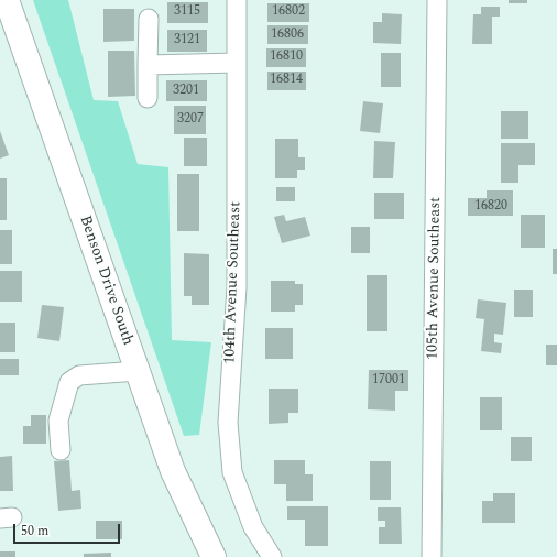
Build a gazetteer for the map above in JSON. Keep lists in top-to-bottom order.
{
  "streets": {
    "main road": ["Benson Drive South"],
    "street": ["105th Avenue Southeast", "104th Avenue Southeast"]
  },
  "house_numbers": [
    "3115",
    "16802",
    "16806",
    "3121",
    "16810",
    "16814",
    "3201",
    "3207",
    "16820",
    "17001"
  ],
  "scale_bar": "50 m"
}
